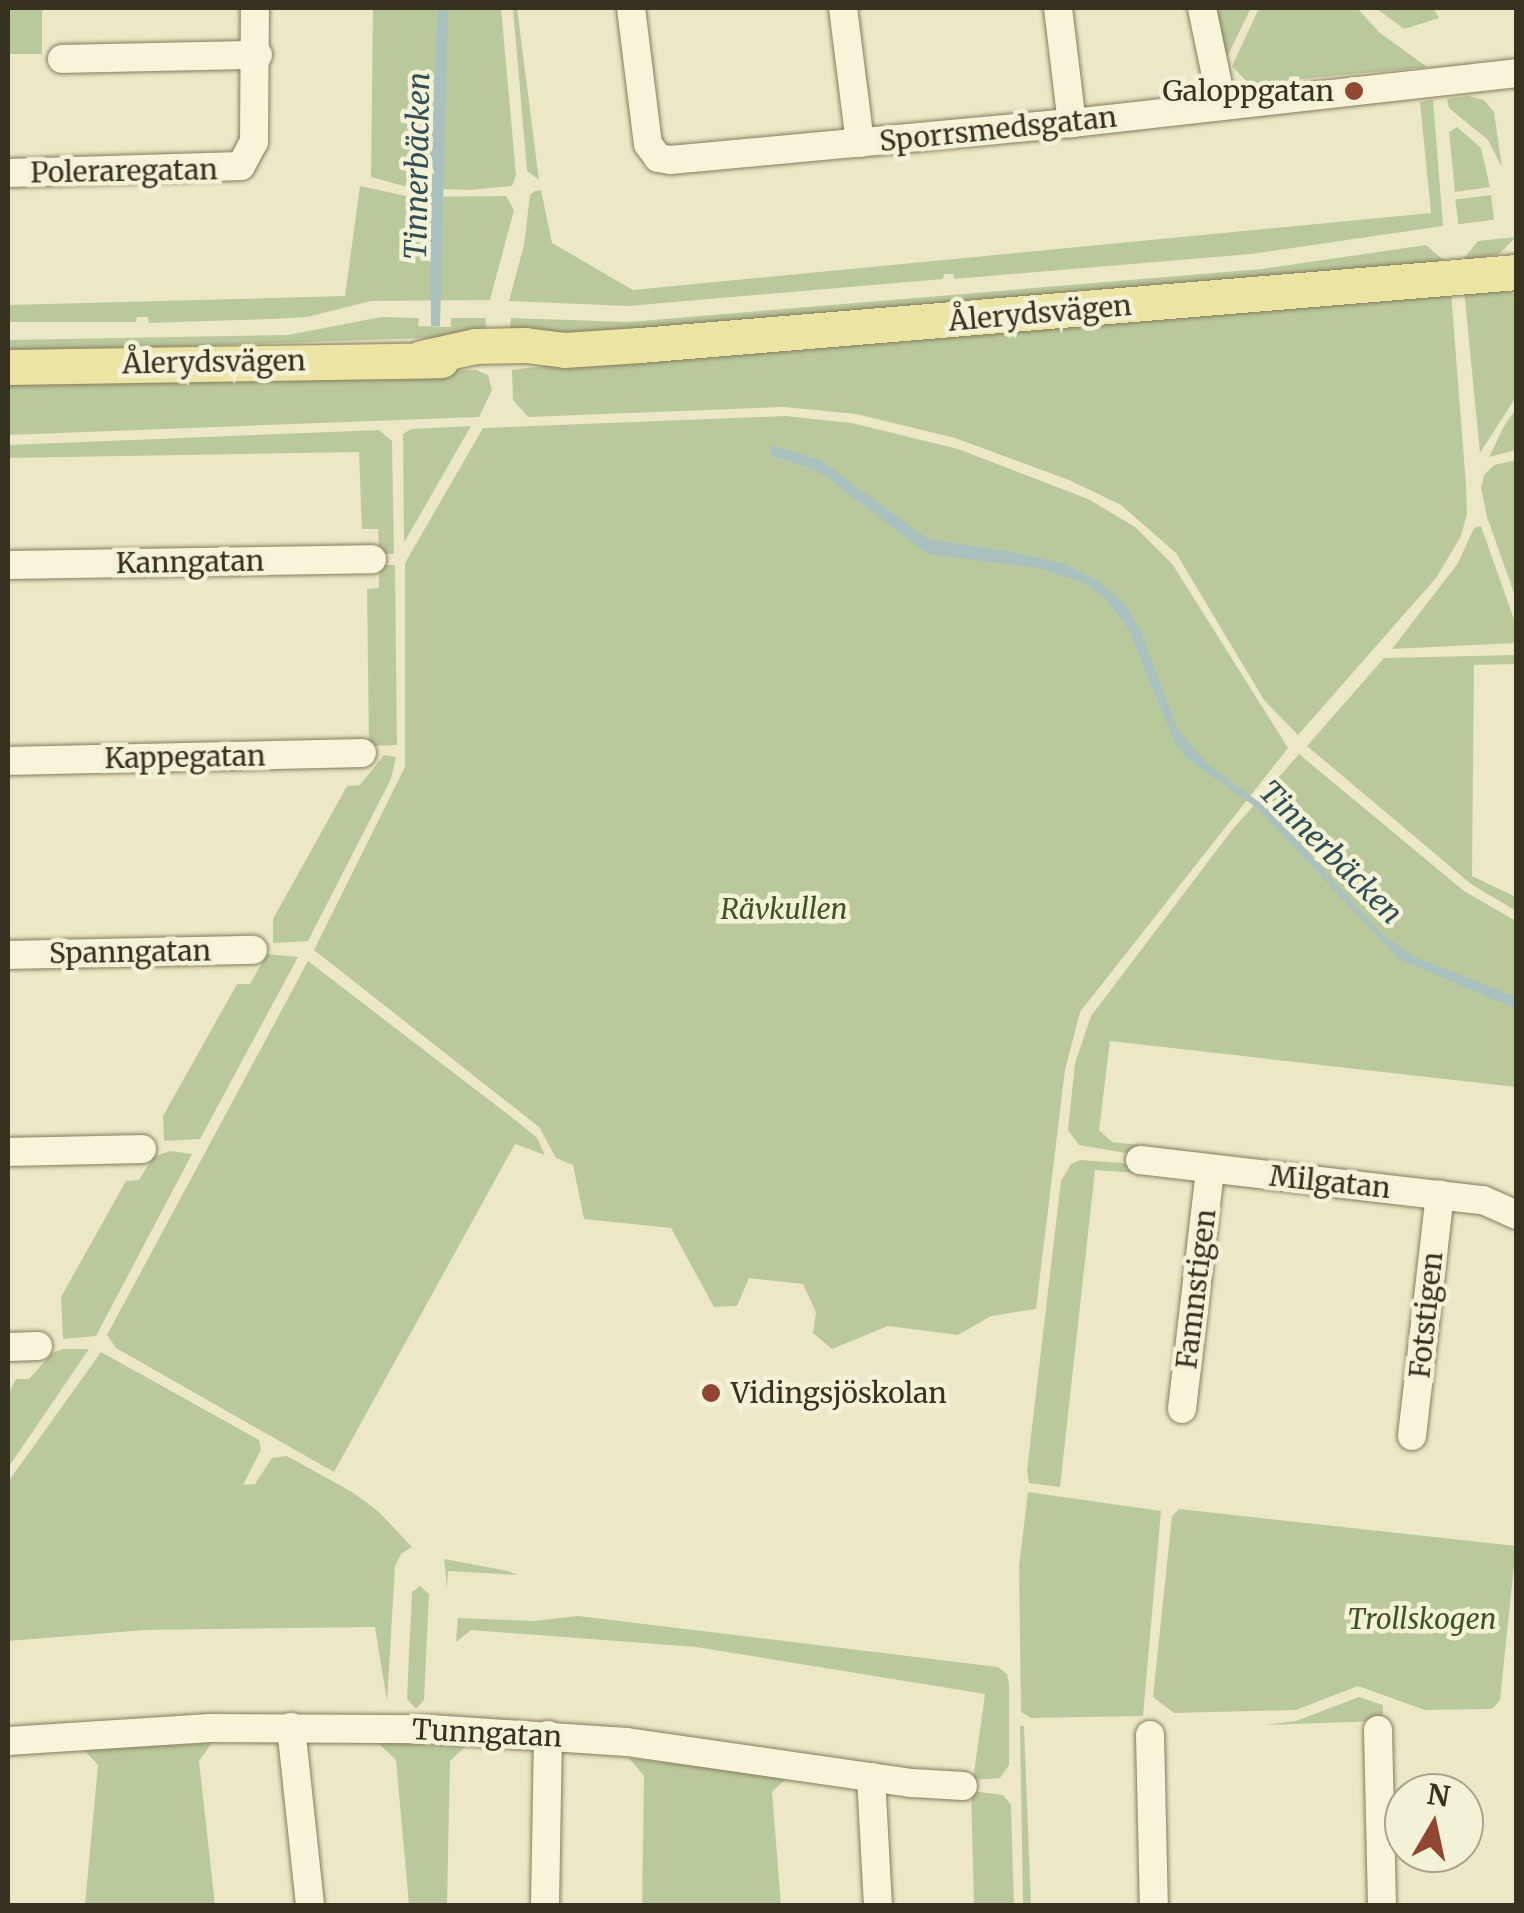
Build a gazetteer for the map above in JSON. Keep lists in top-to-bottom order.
{
  "streets": {
    "main road": ["Ålerydsvägen"],
    "street": [
      "Sporrsmedsgatan",
      "Poleraregatan",
      "Kanngatan",
      "Kappegatan",
      "Spanngatan",
      "Milgatan",
      "Famnstigen",
      "Fotstigen",
      "Tunngatan"
    ]
  },
  "crossings": [
    ["Milgatan", "Famnstigen"],
    ["Milgatan", "Fotstigen"]
  ],
  "water": ["Tinnerbäcken"],
  "parks": ["Rävkullen", "Trollskogen"],
  "places": ["Galoppgatan", "Vidingsjöskolan"],
  "north": "top"
}
